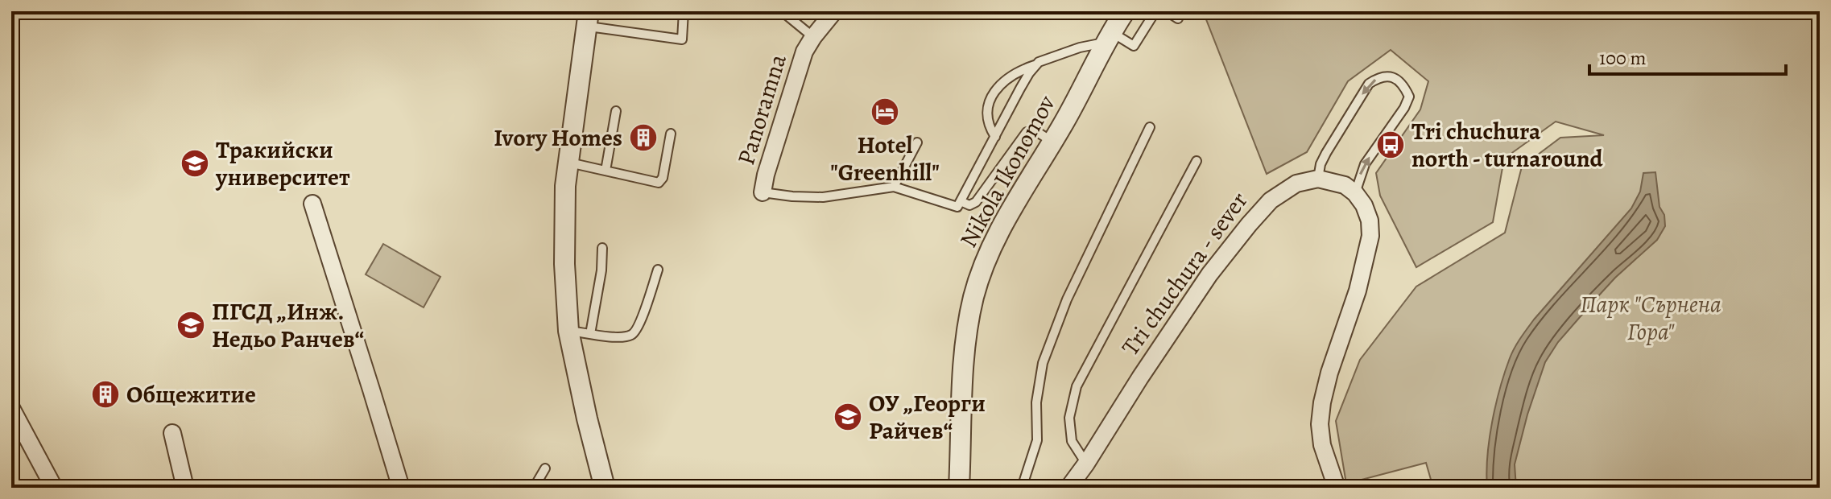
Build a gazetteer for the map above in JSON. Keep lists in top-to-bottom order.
{
  "streets": {
    "street": ["Panoramna", "Nikola Ikonomov", "Tri chuchura - sever"]
  },
  "parks": ["Парк \"Сърнена Гора\""],
  "places": {
    "hotel": ["Hotel \"Greenhill\""],
    "building": ["Ivory Homes", "Общежитие"],
    "bus stop": ["Tri chuchura north - turnaround"],
    "school or university": ["Тракийски университет", "ПГСД „Инж. Недьо Ранчев“", "ОУ „Георги Райчев“"]
  },
  "scale_bar": "100 m"
}
